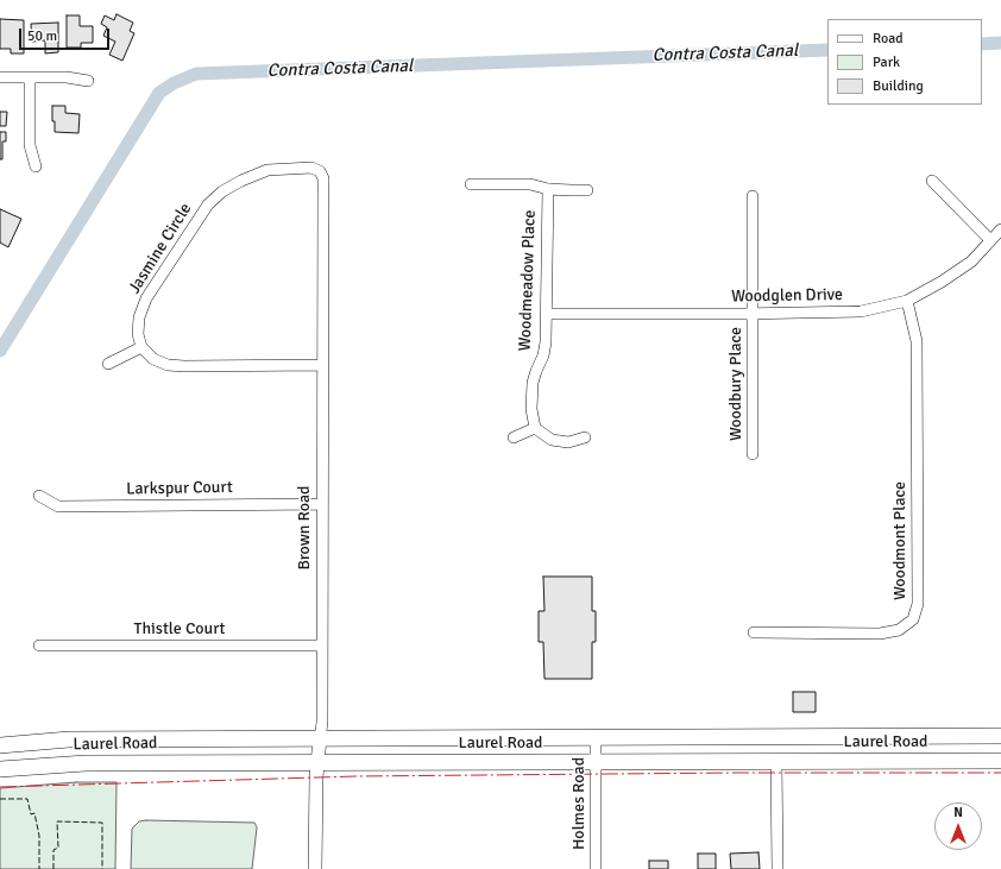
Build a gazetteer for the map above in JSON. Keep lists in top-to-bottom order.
{
  "streets": {
    "main road": ["Laurel Road"],
    "street": [
      "Jasmine Circle",
      "Woodmeadow Place",
      "Woodglen Drive",
      "Woodbury Place",
      "Larkspur Court",
      "Brown Road",
      "Woodmont Place",
      "Thistle Court",
      "Holmes Road"
    ]
  },
  "crossings": [
    ["Jasmine Circle", "Brown Road"],
    ["Woodmeadow Place", "Woodglen Drive"],
    ["Woodglen Drive", "Woodbury Place"],
    ["Woodglen Drive", "Woodmont Place"],
    ["Larkspur Court", "Brown Road"],
    ["Brown Road", "Thistle Court"],
    ["Brown Road", "Laurel Road"],
    ["Laurel Road", "Holmes Road"]
  ],
  "water": ["Contra Costa Canal"],
  "legend": ["Road", "Park", "Building"],
  "scale_bar": "50 m",
  "north": "top"
}
